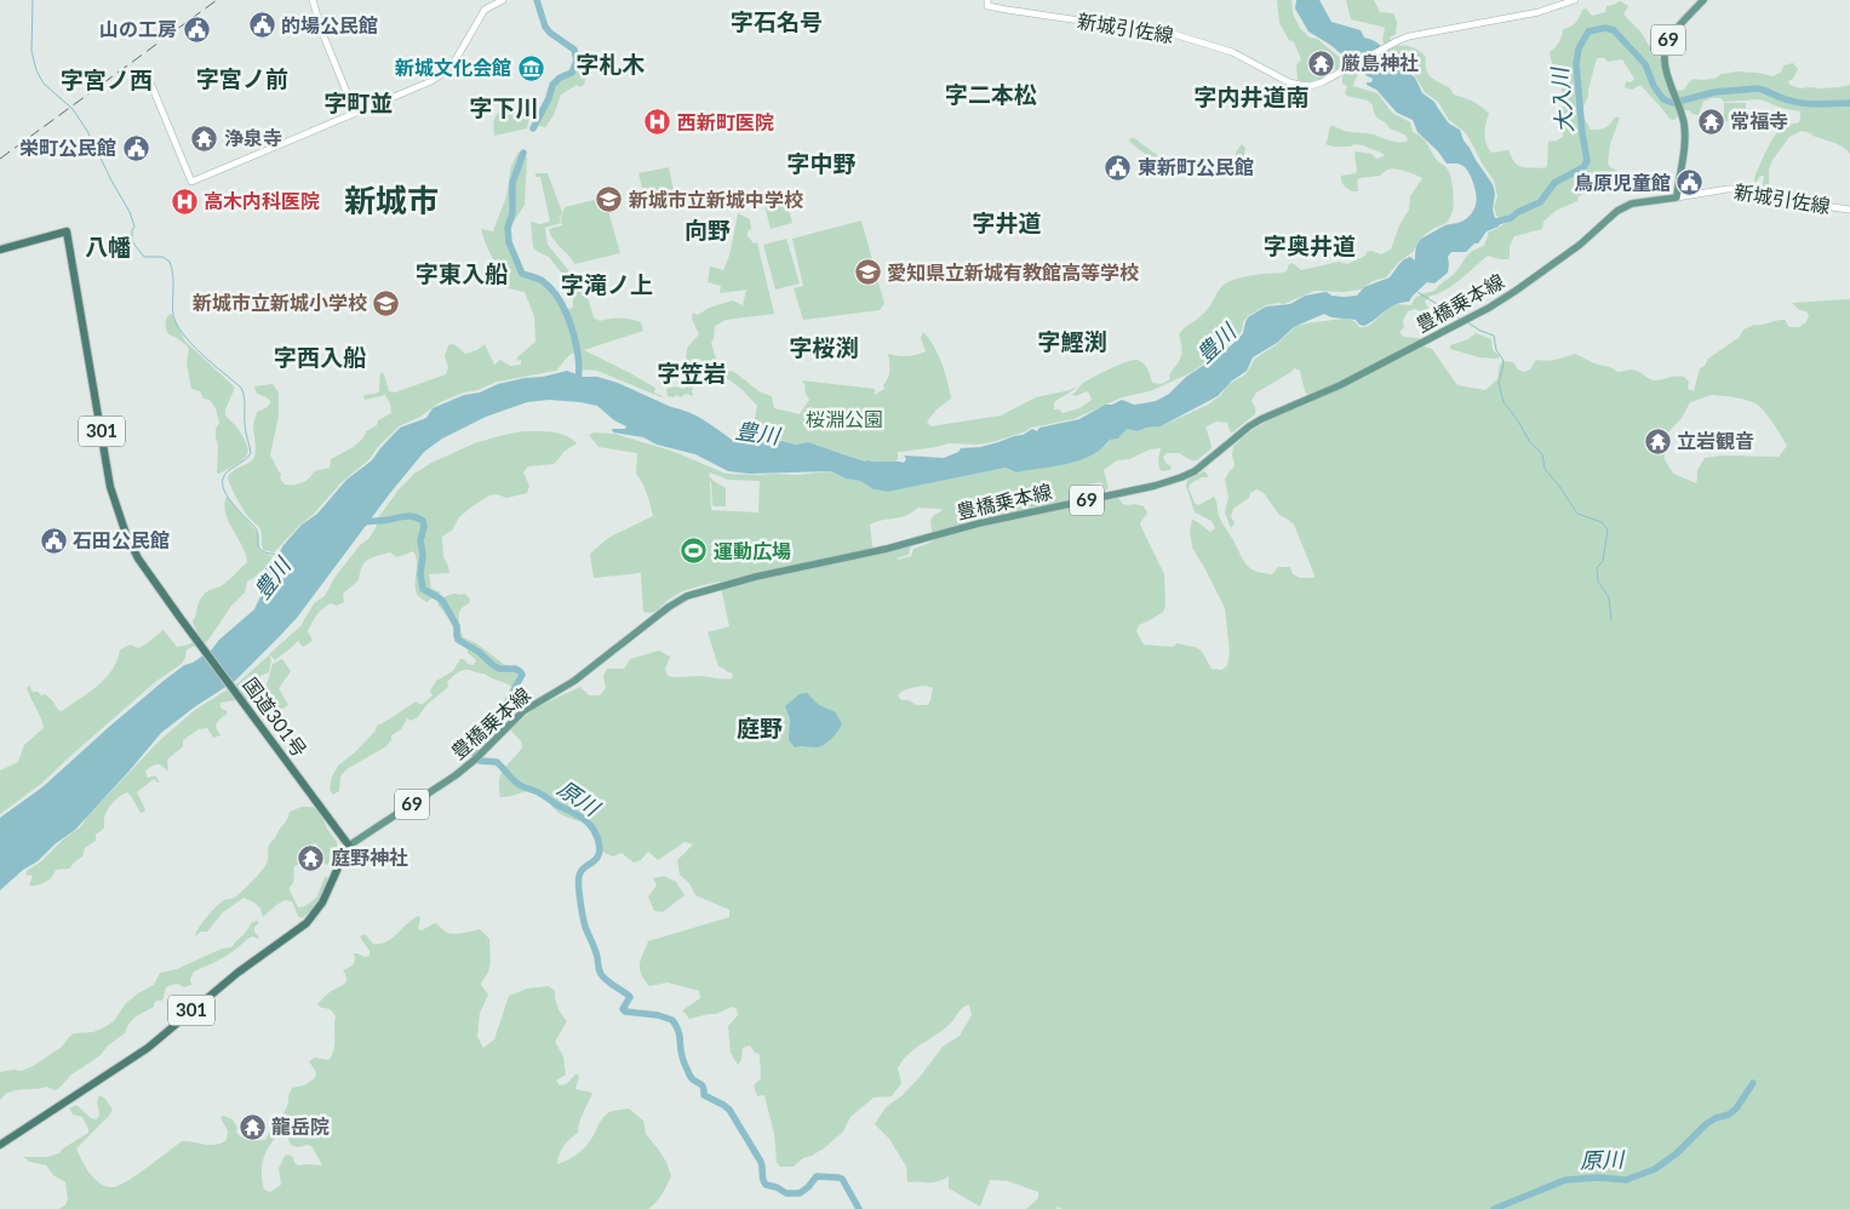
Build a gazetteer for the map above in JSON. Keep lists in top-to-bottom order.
{
  "streets": {
    "highway": ["301", "国道301号"],
    "main road": ["新城引佐線", "69", "豊橋乗本線"]
  },
  "crossings": [
    ["新城引佐線", "69"],
    ["新城引佐線", "豊橋乗本線"],
    ["69", "豊橋乗本線"],
    ["豊橋乗本線", "301"],
    ["豊橋乗本線", "国道301号"],
    ["301", "国道301号"]
  ],
  "districts": [
    "字石名号",
    "字札木",
    "字宮ノ前",
    "字宮ノ西",
    "字二本松",
    "字内井道南",
    "字町並",
    "字下川",
    "字中野",
    "新城市",
    "字井道",
    "向野",
    "字奥井道",
    "八幡",
    "字東入船",
    "字滝ノ上",
    "字鰹渕",
    "字桜渕",
    "字西入船",
    "字笠岩",
    "庭野"
  ],
  "water": ["大入川", "豊川", "原川"],
  "parks": ["桜淵公園"],
  "places": {
    "public building": [
      "的場公民館",
      "山の工房",
      "栄町公民館",
      "東新町公民館",
      "鳥原児童館",
      "石田公民館"
    ],
    "temple": [
      "厳島神社",
      "常福寺",
      "浄泉寺",
      "立岩観音",
      "庭野神社",
      "龍岳院"
    ],
    "museum": ["新城文化会館"],
    "hospital": ["西新町医院", "高木内科医院"],
    "school or university": ["新城市立新城中学校", "愛知県立新城有教館高等学校", "新城市立新城小学校"],
    "sports": ["運動広場"]
  }
}
